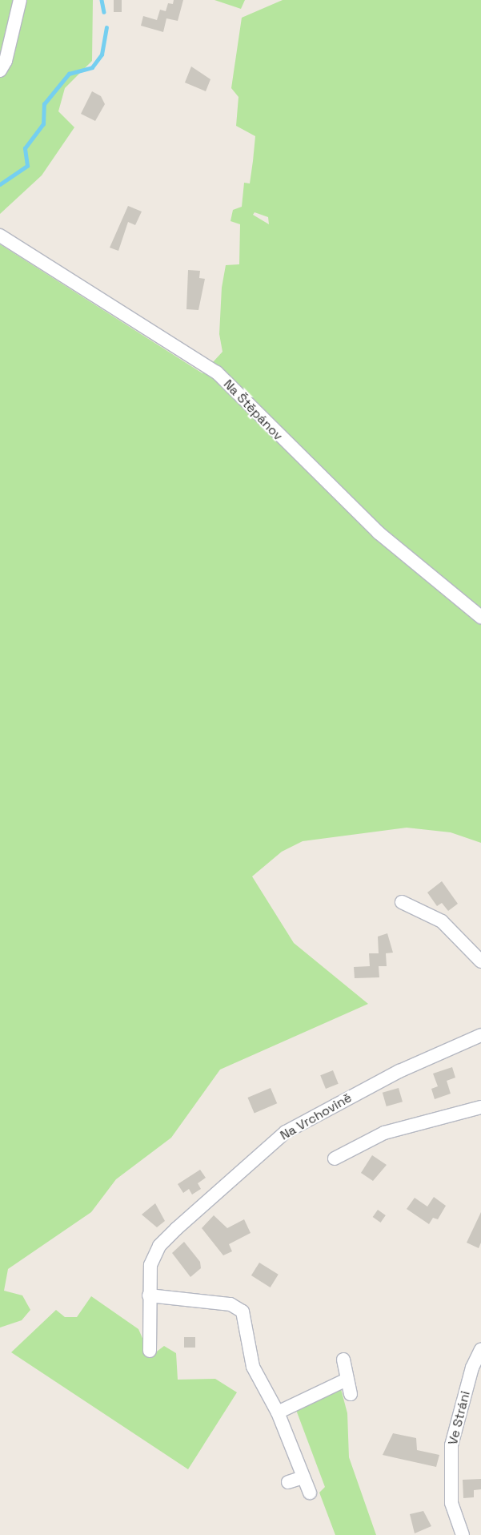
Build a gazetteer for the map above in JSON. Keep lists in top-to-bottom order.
{
  "streets": {
    "street": ["Na Štěpánov", "Na Vrchovině", "Ve Stráni"]
  }
}
